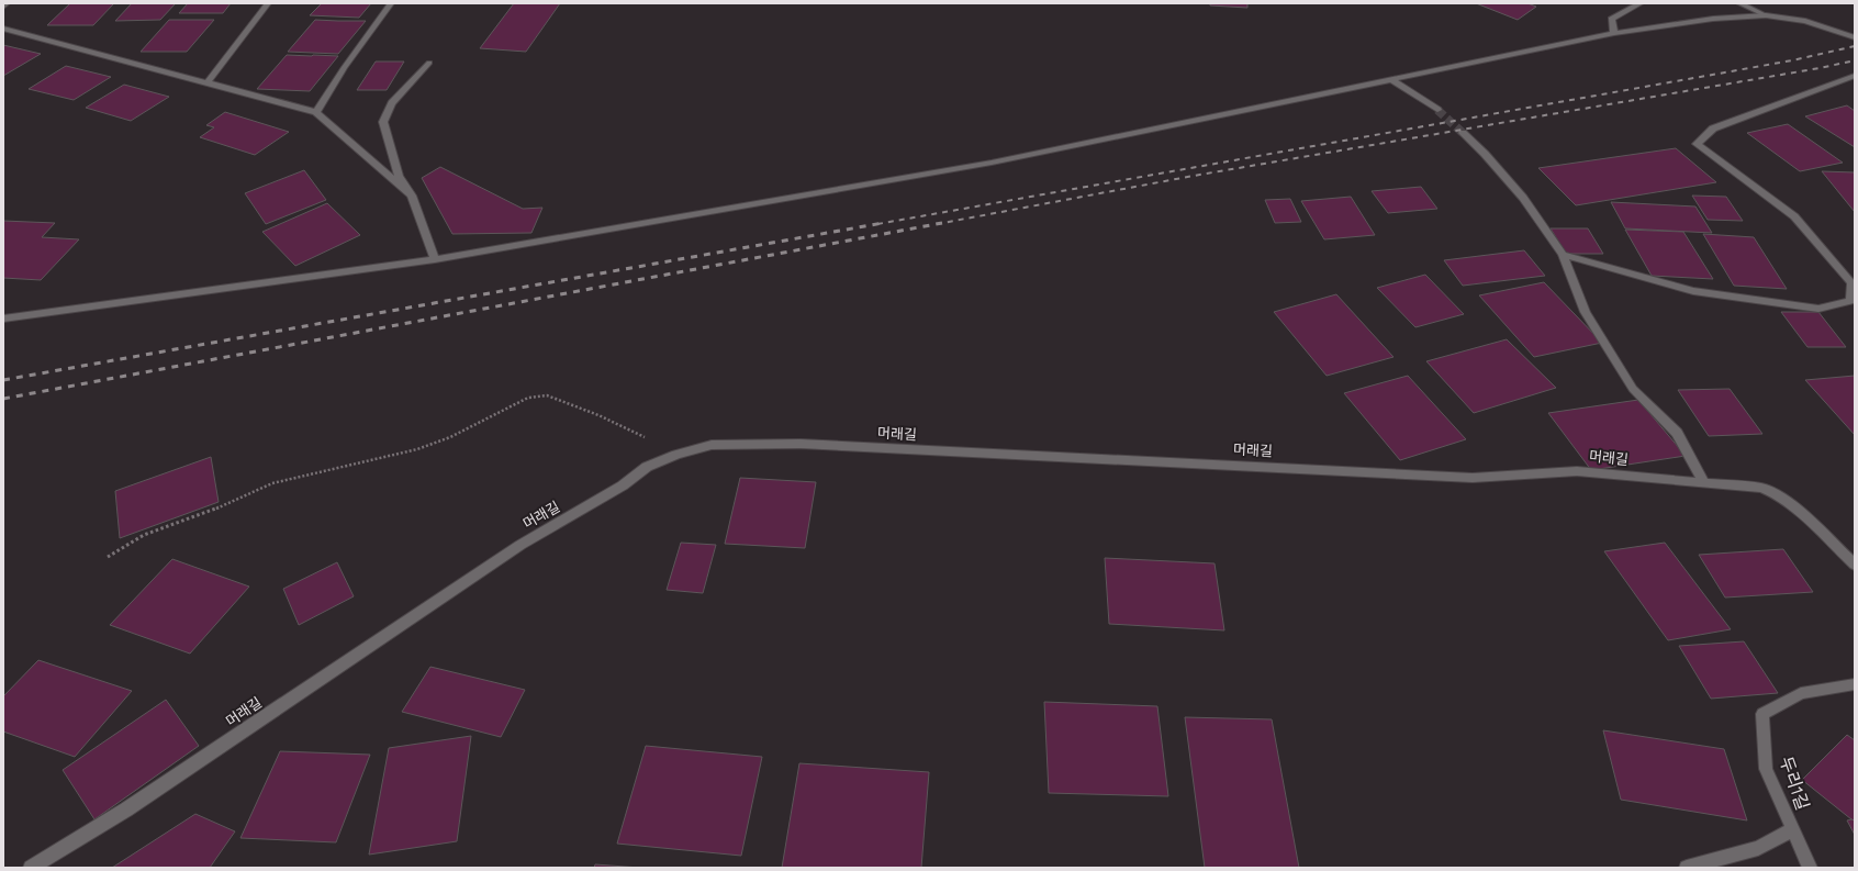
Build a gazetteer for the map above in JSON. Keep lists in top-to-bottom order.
{
  "streets": {
    "street": ["머래길", "두리1길"]
  }
}
